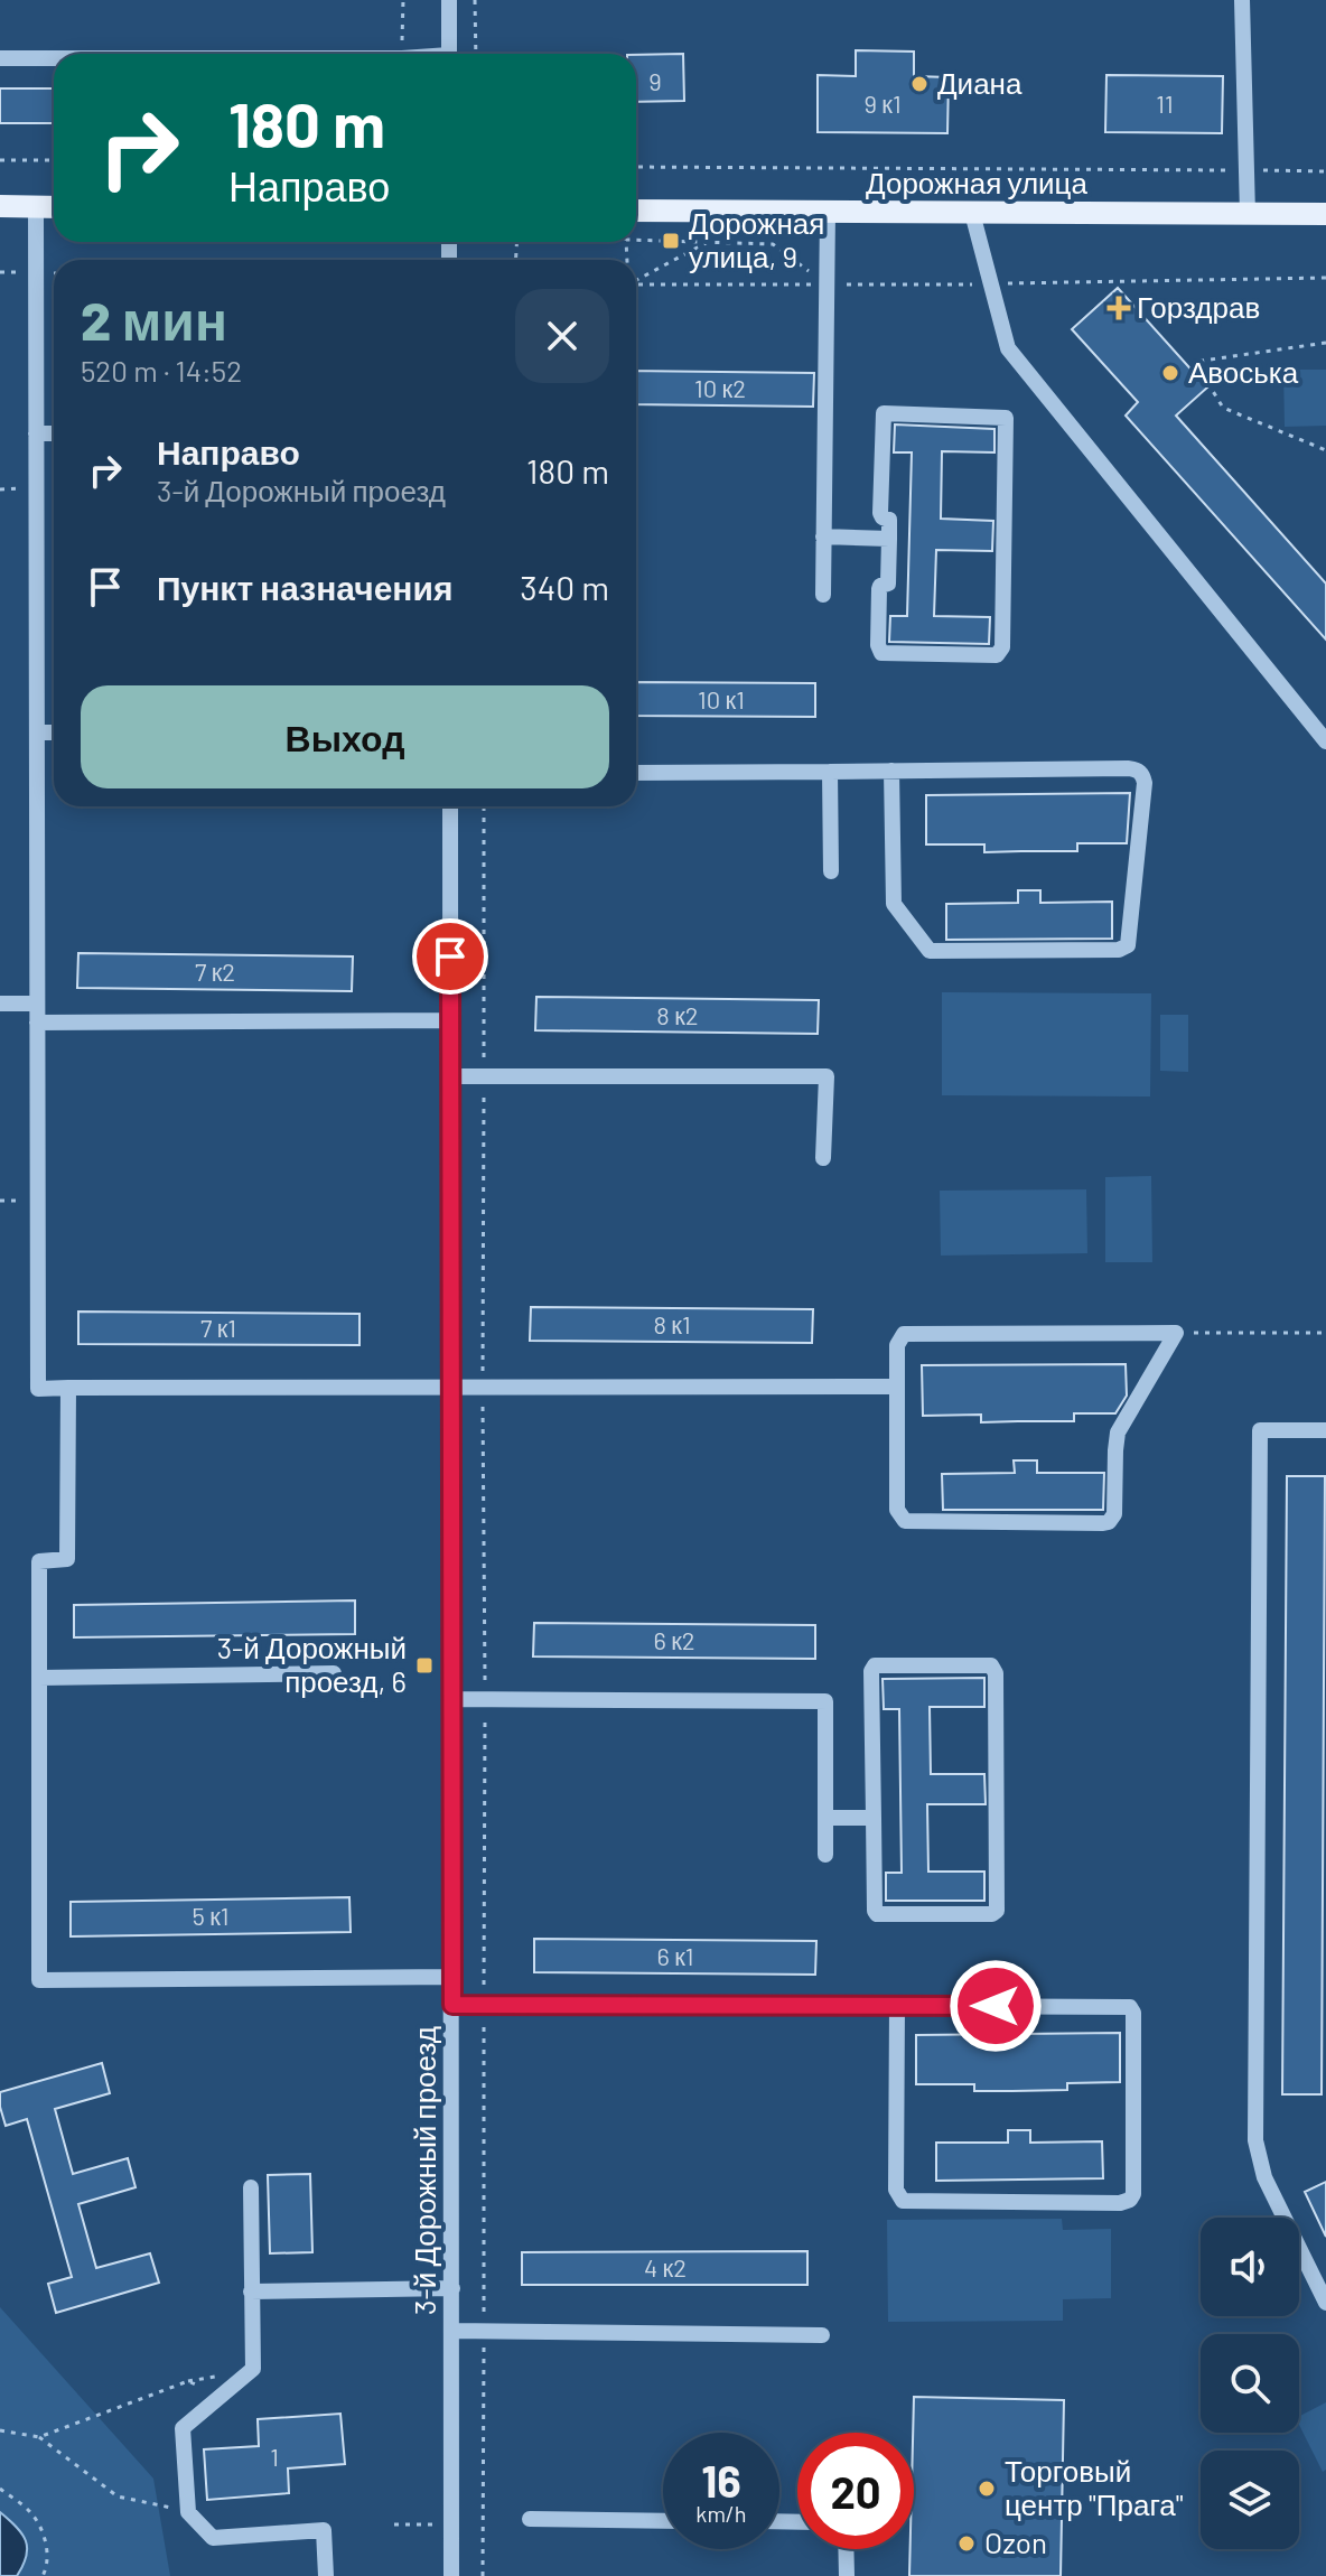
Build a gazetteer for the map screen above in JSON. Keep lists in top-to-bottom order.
{
  "streets": {
    "main road": ["Дорожная улица"],
    "street": ["3-й Дорожный проезд"]
  },
  "places": {
    "other": [
      "Диана",
      "Авоська",
      "Торговый центр \"Прага\"",
      "Ozon"
    ],
    "transit": ["Дорожная улица, 9", "3-й Дорожный проезд, 6"],
    "health": ["Горздрав"]
  },
  "house_numbers": [
    "9",
    "9 к1",
    "11",
    "10 к2",
    "10 к1",
    "7 к2",
    "8 к2",
    "8 к1",
    "7 к1",
    "6 к2",
    "5 к1",
    "6 к1",
    "4 к2",
    "1"
  ],
  "page": {
    "turn": ["180 m", "Направо"],
    "heading": ["2 мин", "520 m · 14:52"],
    "list": [
      {
        "name": "Направо",
        "note": "3-й Дорожный проезд",
        "value": "180 m"
      },
      {
        "name": "Пункт назначения",
        "value": "340 m"
      }
    ],
    "buttons": "Выход",
    "speed": "16 km/h",
    "limit": "20"
  }
}
